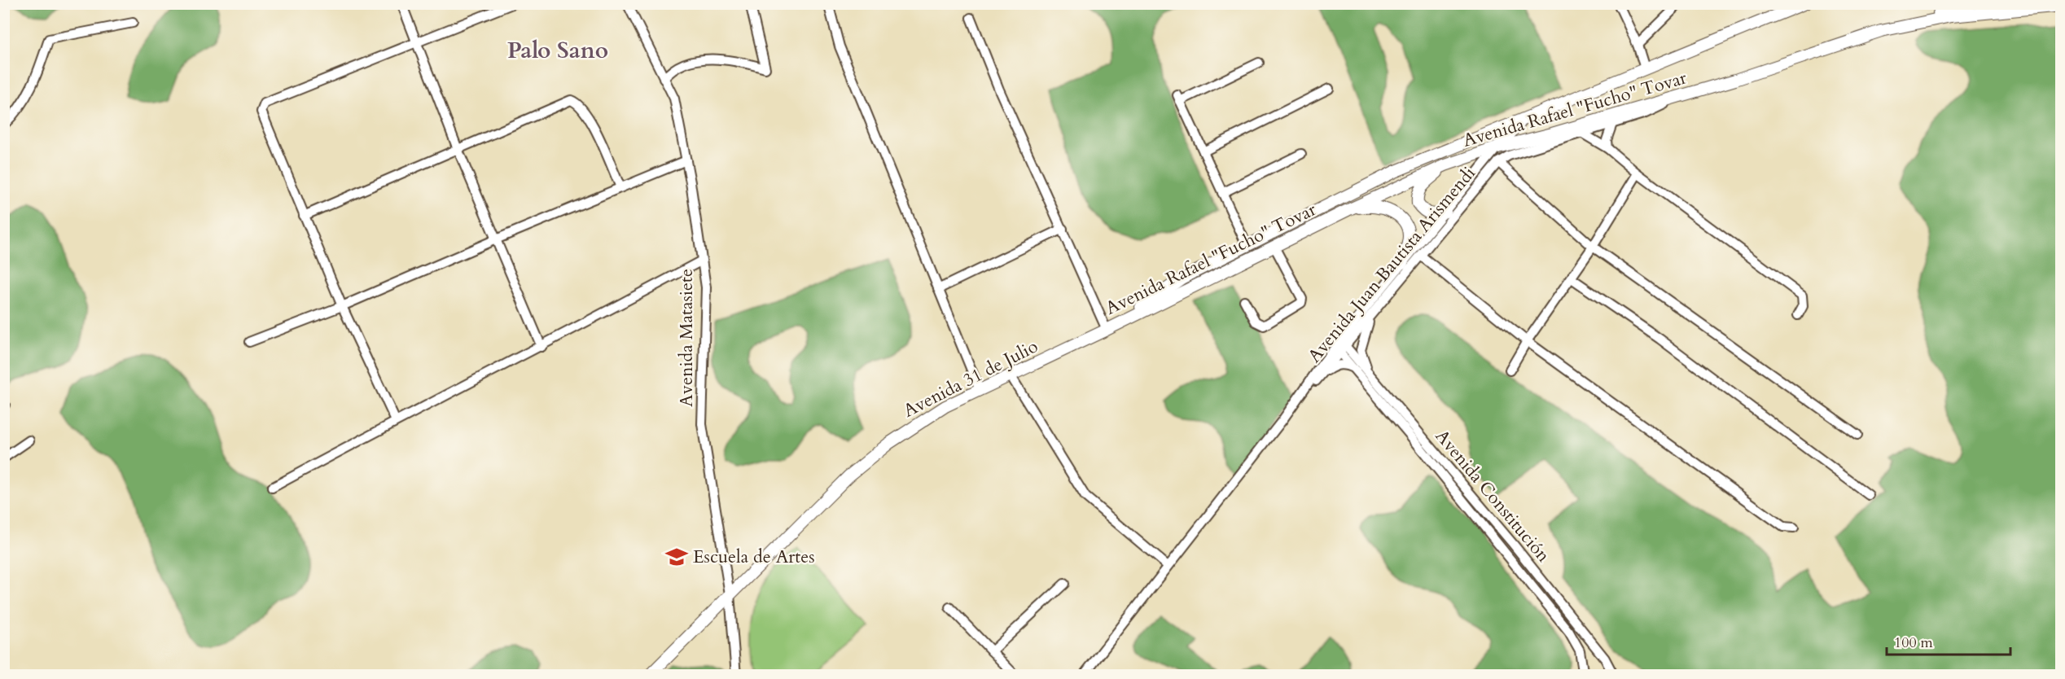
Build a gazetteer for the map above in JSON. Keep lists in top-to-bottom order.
{
  "streets": {
    "main road": ["Avenida Rafael \"Fucho\" Tovar", "Avenida 31 de Julio"],
    "street": ["Avenida Juan Bautista Arismendi", "Avenida Matasiete", "Avenida Constitución"]
  },
  "crossings": [
    ["Avenida Rafael \"Fucho\" Tovar", "Avenida Juan Bautista Arismendi"],
    ["Avenida Rafael \"Fucho\" Tovar", "Avenida 31 de Julio"],
    ["Avenida Juan Bautista Arismendi", "Avenida Constitución"],
    ["Avenida Matasiete", "Avenida 31 de Julio"]
  ],
  "districts": ["Palo Sano"],
  "places": {
    "school or university": ["Escuela de Artes"]
  },
  "scale_bar": "100 m"
}
